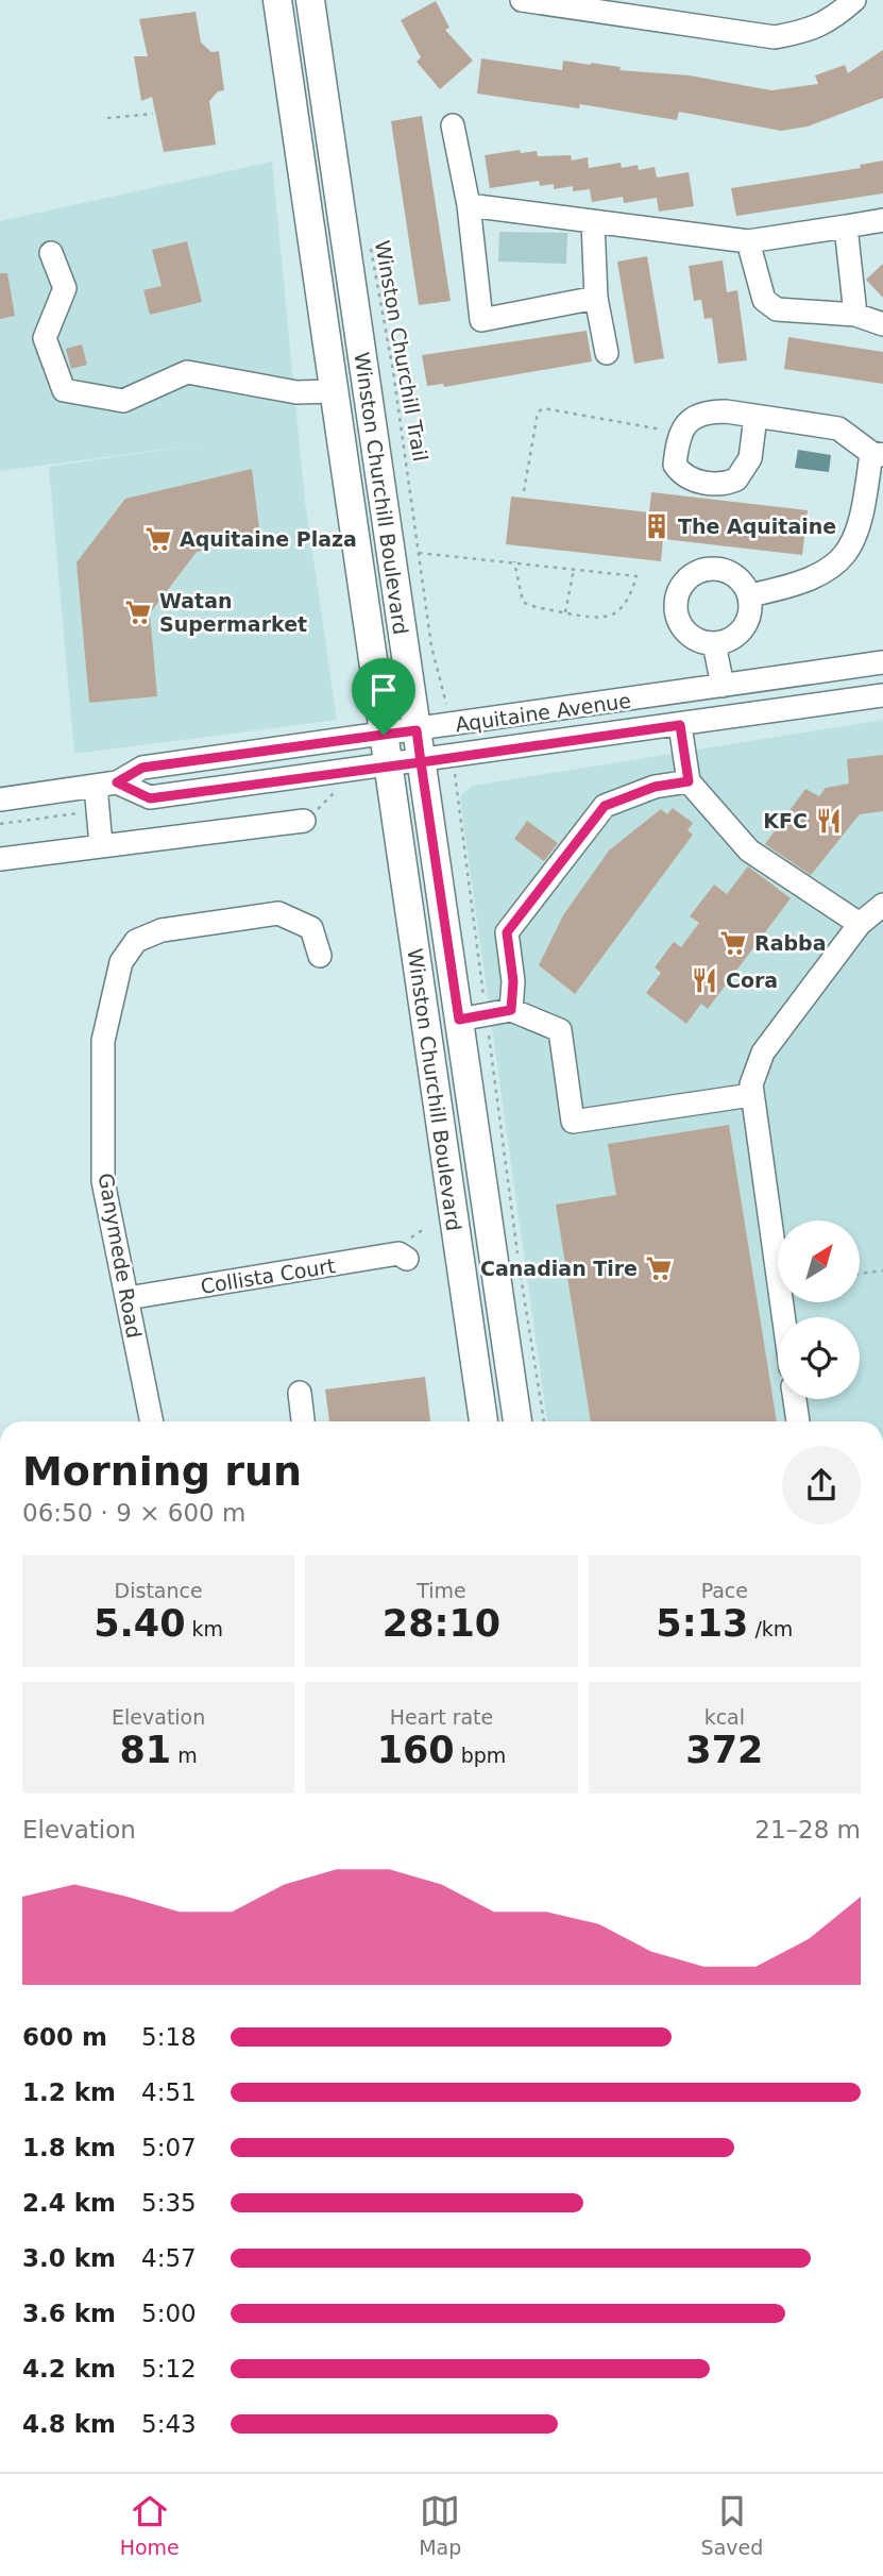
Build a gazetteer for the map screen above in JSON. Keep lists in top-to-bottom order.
{
  "streets": {
    "main road": ["Winston Churchill Boulevard"],
    "street": ["Aquitaine Avenue", "Ganymede Road", "Collista Court"],
    "path": ["Winston Churchill Trail"]
  },
  "crossings": [
    ["Winston Churchill Boulevard", "Aquitaine Avenue"],
    ["Ganymede Road", "Collista Court"]
  ],
  "places": {
    "building": ["The Aquitaine"],
    "supermarket": [
      "Aquitaine Plaza",
      "Watan Supermarket",
      "Rabba",
      "Canadian Tire"
    ],
    "restaurant": ["KFC", "Cora"]
  },
  "north": "top right",
  "page": {
    "heading": ["Morning run", "06:50 · 9 × 600 m"],
    "stats": [
      ["Distance", "5.40 km"],
      ["Time", "28:10"],
      ["Pace", "5:13 /km"],
      ["Elevation", "81 m"],
      ["Heart rate", "160 bpm"],
      ["kcal", "372"]
    ],
    "chart": ["Elevation", "21–28 m"],
    "list": [
      {
        "name": "600 m",
        "note": "5:18"
      },
      {
        "name": "1.2 km",
        "note": "4:51"
      },
      {
        "name": "1.8 km",
        "note": "5:07"
      },
      {
        "name": "2.4 km",
        "note": "5:35"
      },
      {
        "name": "3.0 km",
        "note": "4:57"
      },
      {
        "name": "3.6 km",
        "note": "5:00"
      },
      {
        "name": "4.2 km",
        "note": "5:12"
      },
      {
        "name": "4.8 km",
        "note": "5:43"
      }
    ],
    "tabs": ["Home", "Map", "Saved"]
  }
}
